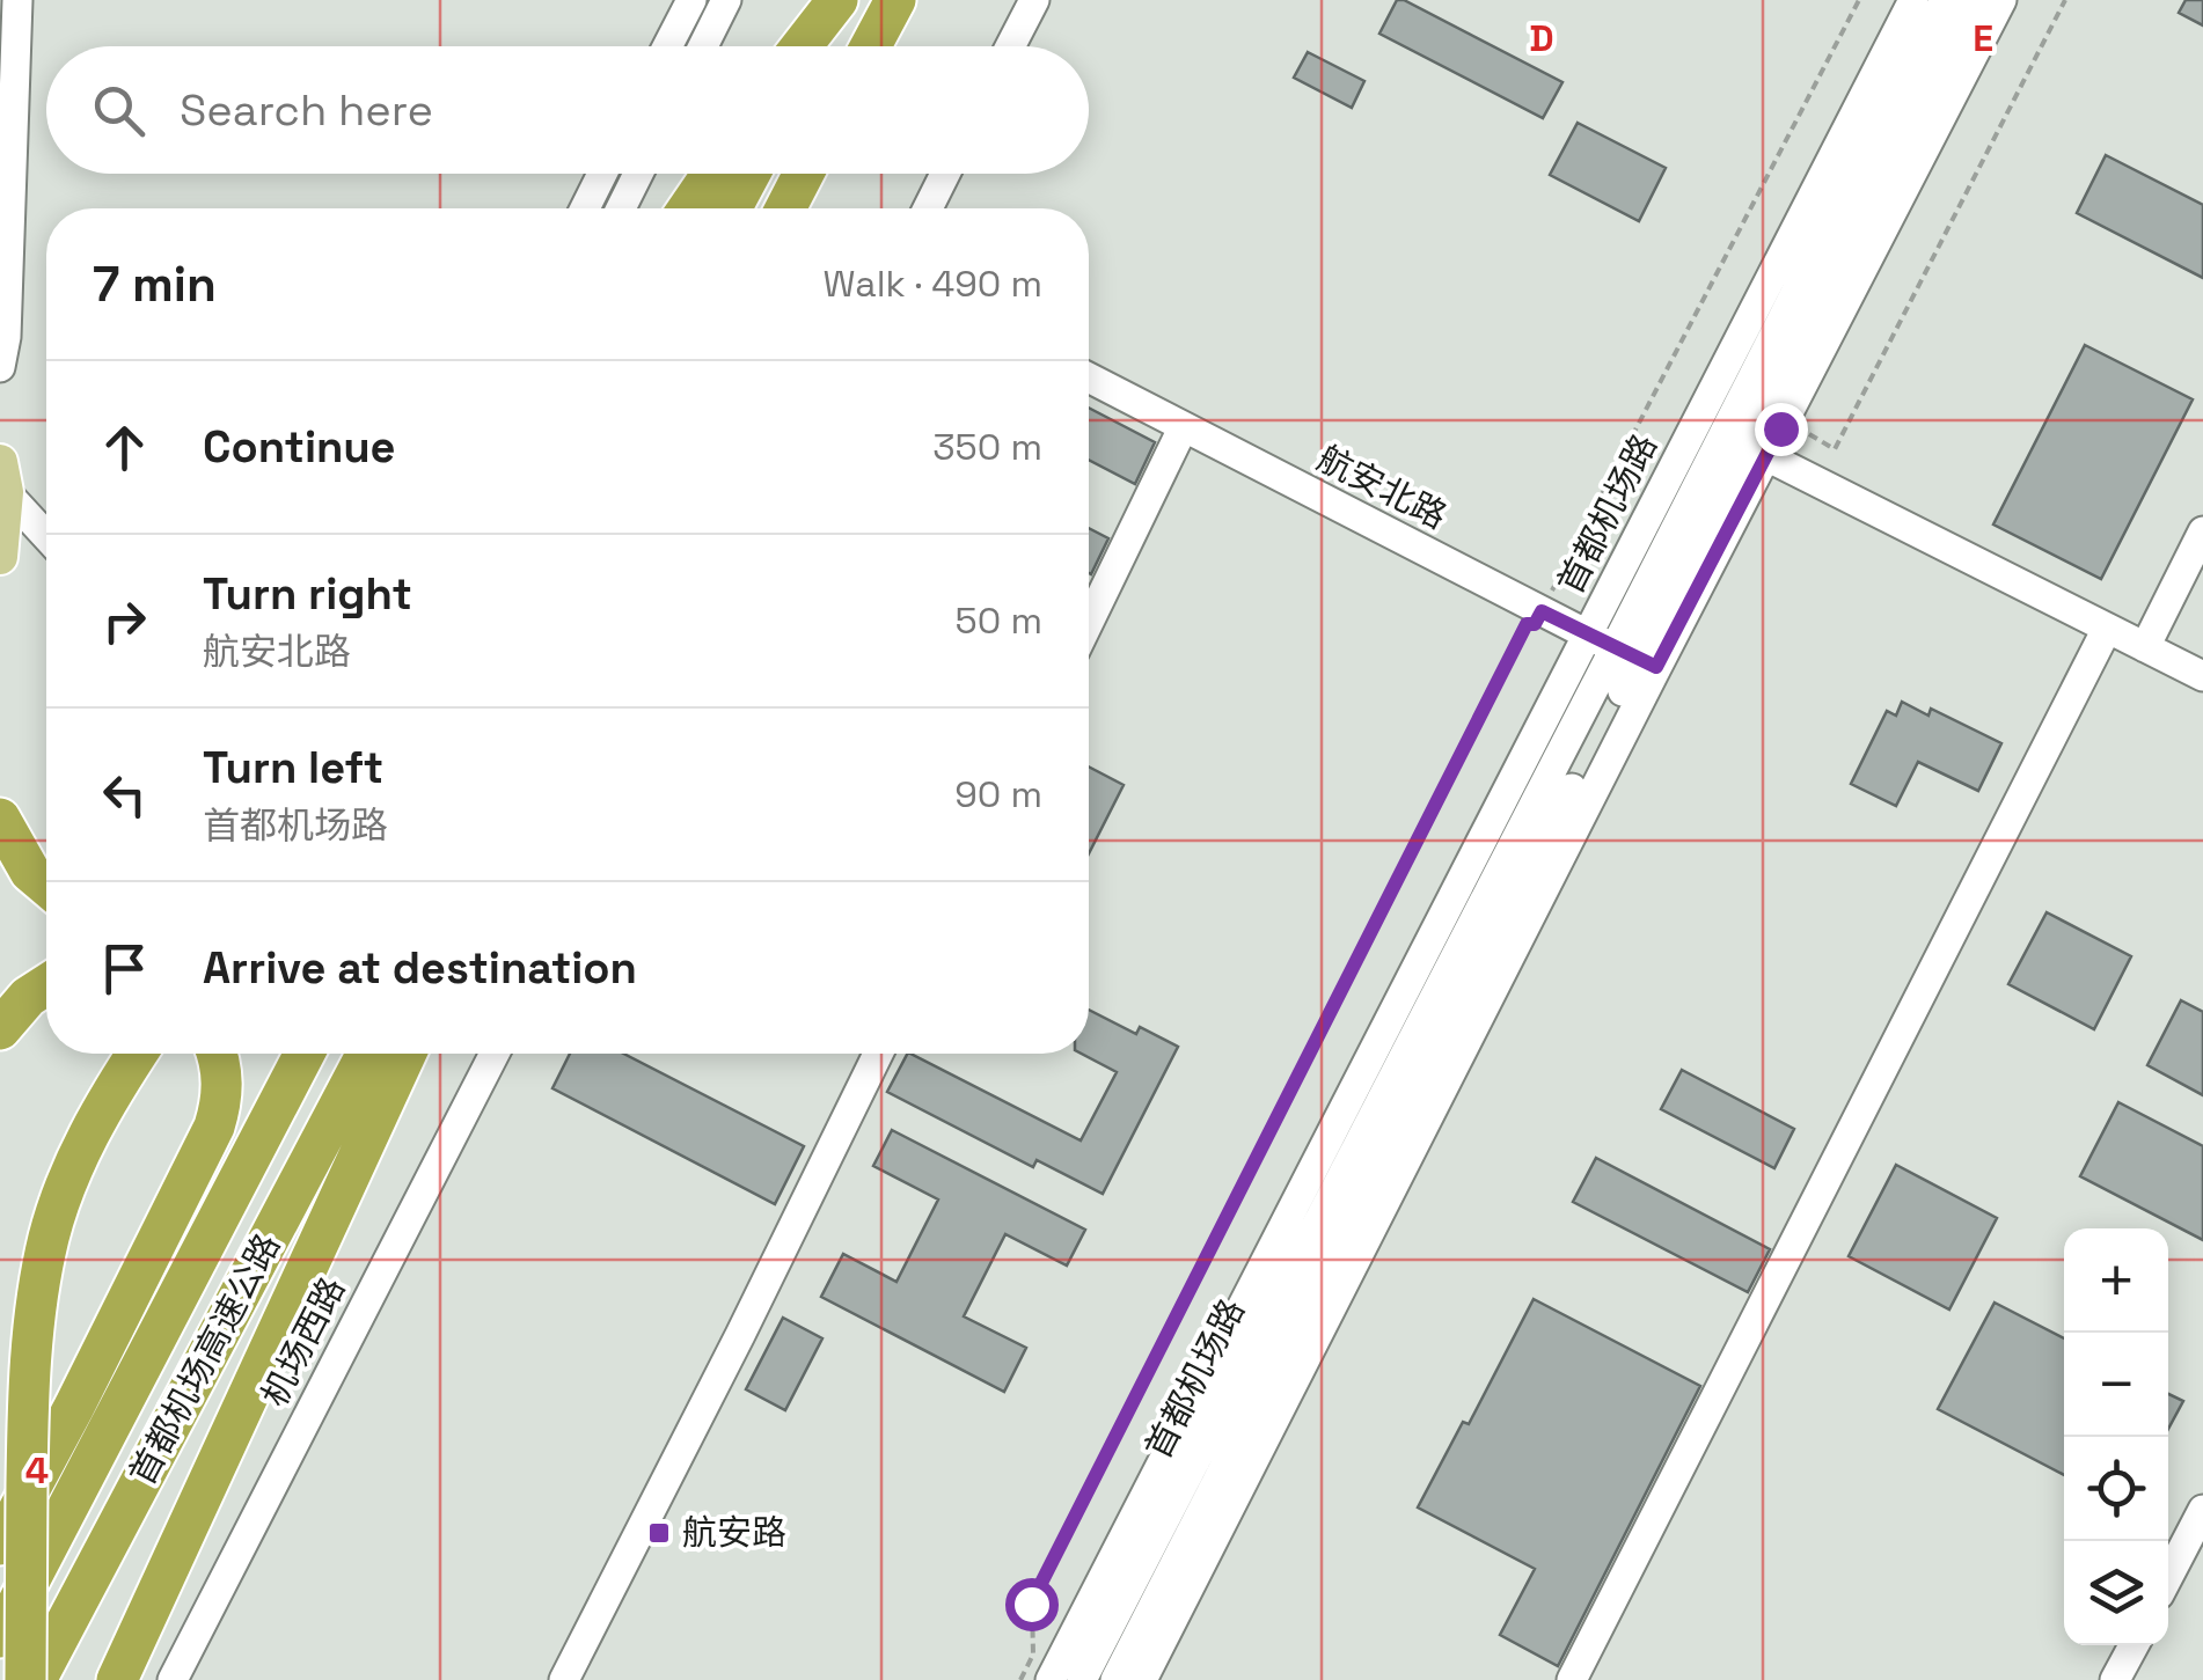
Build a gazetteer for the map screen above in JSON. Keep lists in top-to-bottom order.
{
  "streets": {
    "highway": ["首都机场高速公路"],
    "street": ["航安北路", "首都机场路", "机场西路"]
  },
  "crossings": [
    ["航安北路", "首都机场路"]
  ],
  "places": {
    "transit": ["航安路"]
  },
  "page": {
    "search": "Search here",
    "heading": ["7 min", "Walk · 490 m"],
    "list": [
      ["Continue", "350 m"],
      ["Turn right", "航安北路", "50 m"],
      ["Turn left", "首都机场路", "90 m"],
      "Arrive at destination"
    ],
    "map_buttons": ["+", "−"]
  },
  "grid": {
    "columns": ["D", "E"],
    "rows": ["4"]
  }
}
